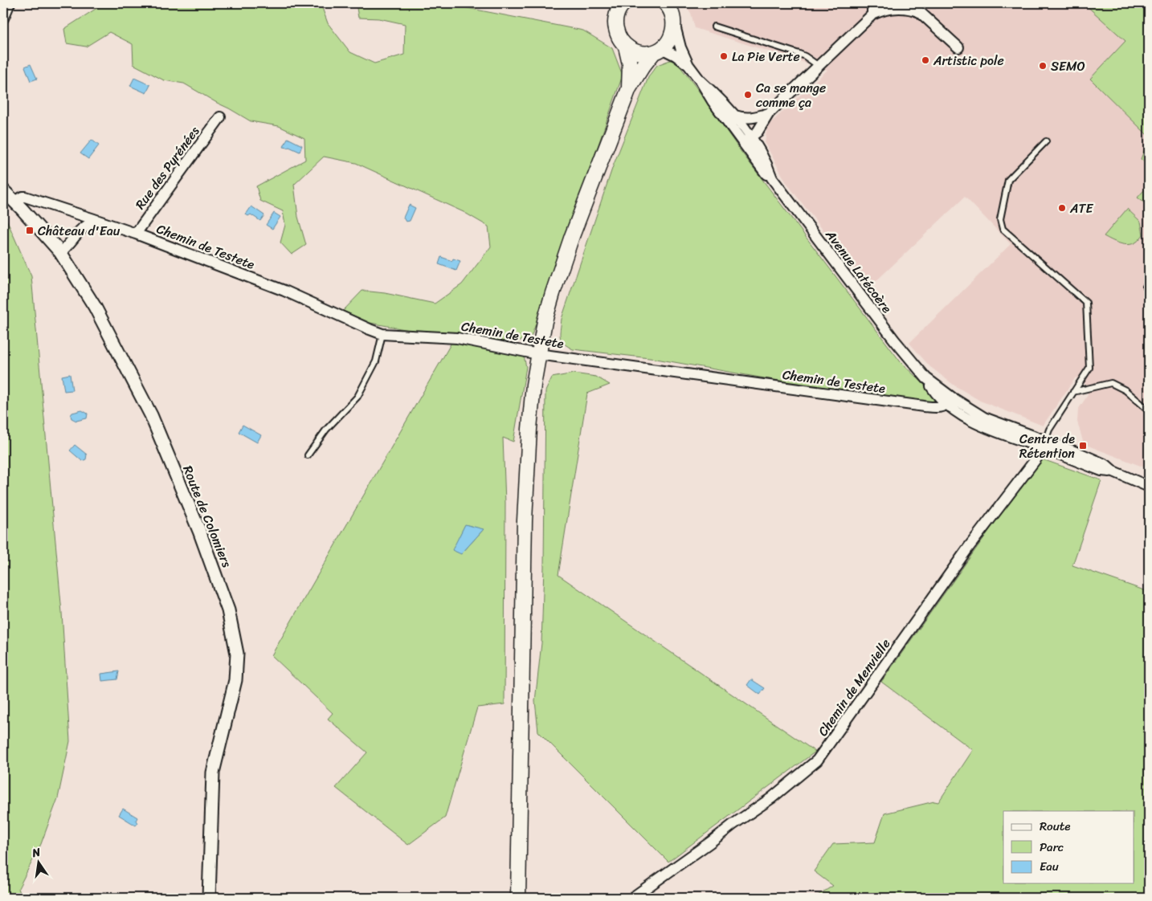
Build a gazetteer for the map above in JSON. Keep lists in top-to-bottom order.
{
  "streets": {
    "street": [
      "Rue des Pyrénées",
      "Chemin de Testete",
      "Avenue Latécoère",
      "Route de Colomiers",
      "Chemin de Menvielle"
    ]
  },
  "crossings": [
    ["Rue des Pyrénées", "Chemin de Testete"],
    ["Chemin de Testete", "Avenue Latécoère"],
    ["Chemin de Testete", "Route de Colomiers"],
    ["Avenue Latécoère", "Chemin de Menvielle"]
  ],
  "places": {
    "other": [
      "La Pie Verte",
      "Artistic pole",
      "SEMO",
      "Ca se mange comme ça",
      "ATE"
    ],
    "transit": ["Château d'Eau", "Centre de Rétention"]
  },
  "legend": ["Route", "Parc", "Eau"],
  "north": "top"
}
